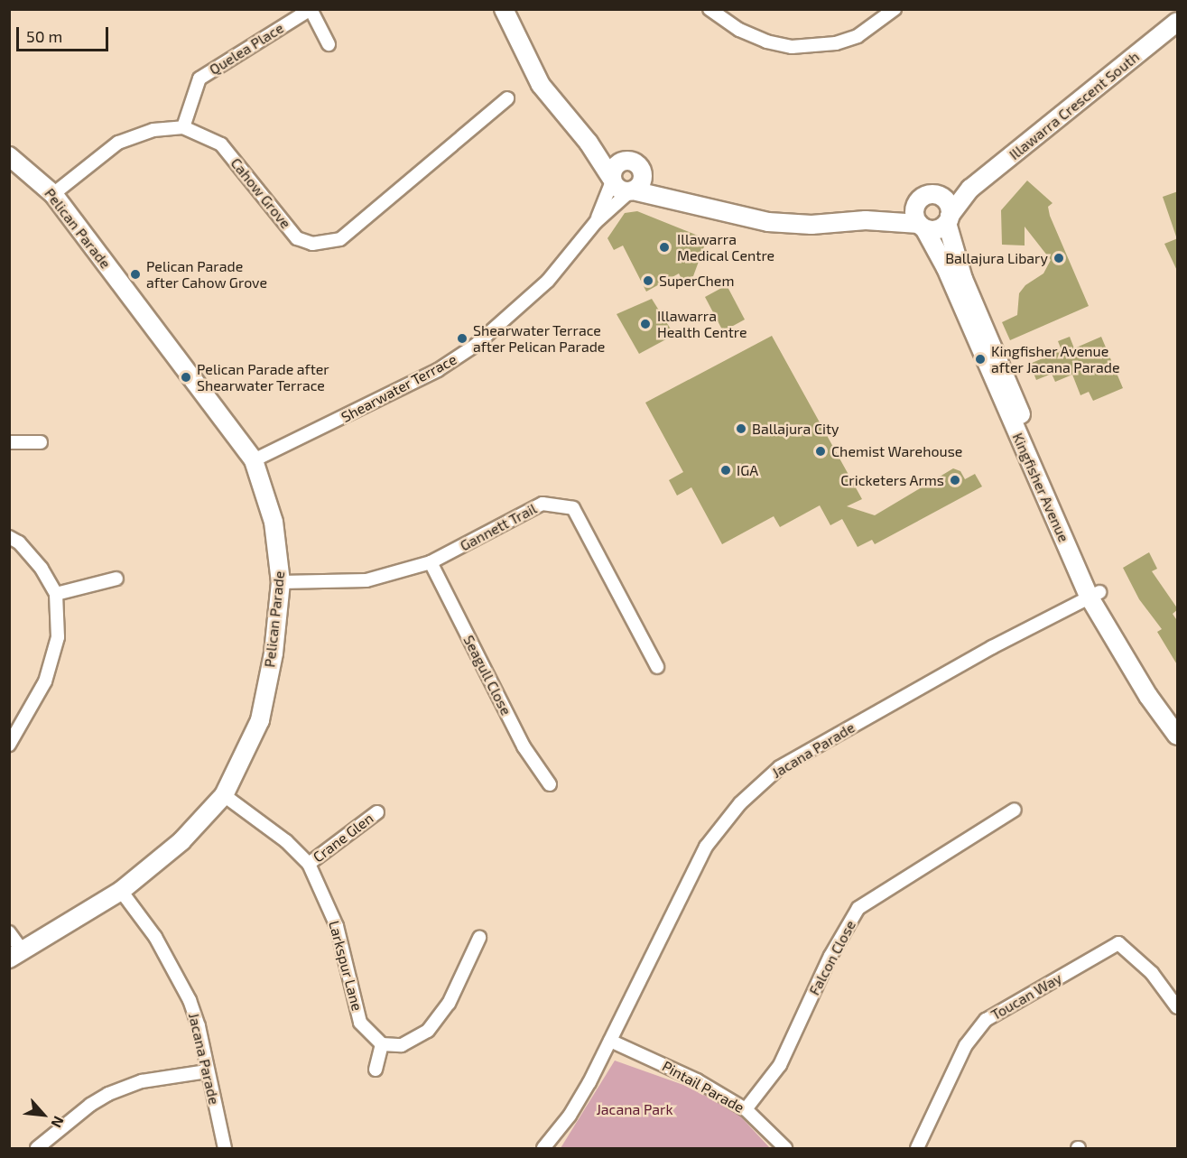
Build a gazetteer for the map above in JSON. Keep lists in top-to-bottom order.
{
  "streets": {
    "street": [
      "Quelea Place",
      "Illawarra Crescent South",
      "Cahow Grove",
      "Pelican Parade",
      "Shearwater Terrace",
      "Kingfisher Avenue",
      "Gannett Trail",
      "Seagull Close",
      "Jacana Parade",
      "Crane Glen",
      "Falcon Close",
      "Larkspur Lane",
      "Toucan Way",
      "Pintail Parade"
    ]
  },
  "crossings": [
    ["Quelea Place", "Cahow Grove"],
    ["Illawarra Crescent South", "Kingfisher Avenue"],
    ["Cahow Grove", "Pelican Parade"],
    ["Pelican Parade", "Shearwater Terrace"],
    ["Pelican Parade", "Gannett Trail"],
    ["Pelican Parade", "Jacana Parade"],
    ["Pelican Parade", "Larkspur Lane"],
    ["Kingfisher Avenue", "Jacana Parade"],
    ["Gannett Trail", "Seagull Close"],
    ["Jacana Parade", "Pintail Parade"],
    ["Crane Glen", "Larkspur Lane"],
    ["Falcon Close", "Pintail Parade"]
  ],
  "parks": ["Jacana Park"],
  "places": [
    "Illawarra Medical Centre",
    "Ballajura Libary",
    "Pelican Parade after Cahow Grove",
    "SuperChem",
    "Illawarra Health Centre",
    "Shearwater Terrace after Pelican Parade",
    "Kingfisher Avenue after Jacana Parade",
    "Pelican Parade after Shearwater Terrace",
    "Ballajura City",
    "Chemist Warehouse",
    "IGA",
    "Cricketers Arms"
  ],
  "scale_bar": "50 m",
  "north": "bottom right"
}
